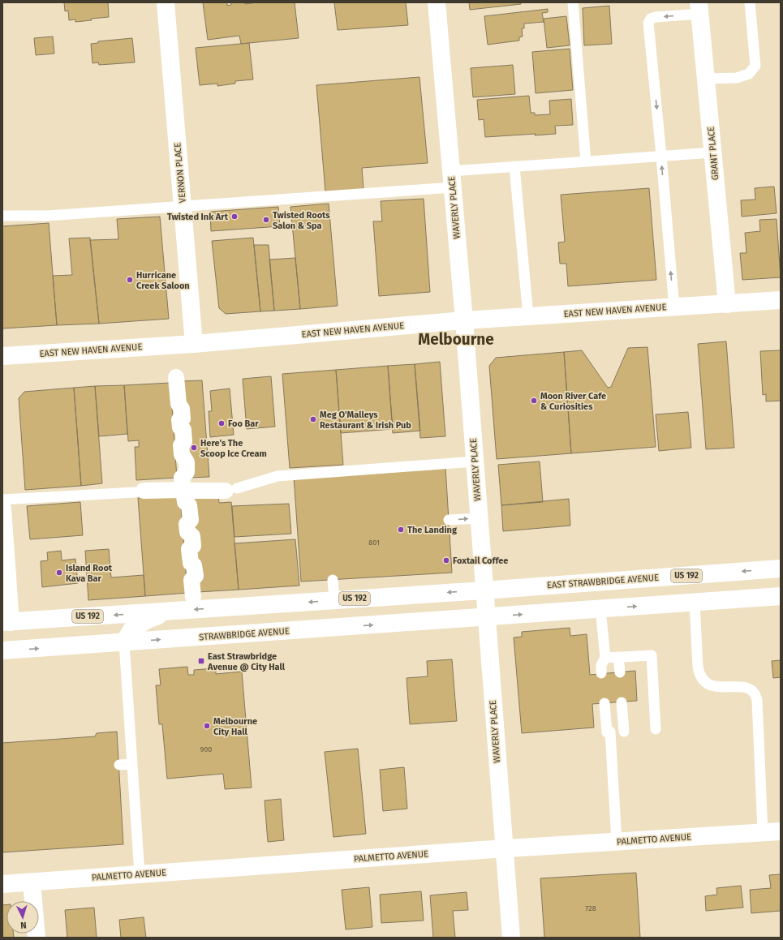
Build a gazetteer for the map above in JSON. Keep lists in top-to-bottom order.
{
  "streets": {
    "street": [
      "GRANT PLACE",
      "VERNON PLACE",
      "WAVERLY PLACE",
      "EAST NEW HAVEN AVENUE",
      "US 192",
      "EAST STRAWBRIDGE AVENUE",
      "STRAWBRIDGE AVENUE",
      "PALMETTO AVENUE"
    ]
  },
  "crossings": [
    ["GRANT PLACE", "EAST NEW HAVEN AVENUE"],
    ["VERNON PLACE", "EAST NEW HAVEN AVENUE"],
    ["WAVERLY PLACE", "EAST NEW HAVEN AVENUE"],
    ["WAVERLY PLACE", "US 192"],
    ["WAVERLY PLACE", "EAST STRAWBRIDGE AVENUE"],
    ["WAVERLY PLACE", "STRAWBRIDGE AVENUE"],
    ["WAVERLY PLACE", "PALMETTO AVENUE"],
    ["US 192", "EAST STRAWBRIDGE AVENUE"]
  ],
  "districts": ["Melbourne"],
  "places": {
    "other": [
      "Twisted Ink Art",
      "Twisted Roots Salon & Spa",
      "Hurricane Creek Saloon",
      "Moon River Cafe & Curiosities",
      "Meg O'Malleys Restaurant & Irish Pub",
      "Foo Bar",
      "Here's The Scoop Ice Cream",
      "The Landing",
      "Foxtail Coffee",
      "Island Root Kava Bar",
      "Melbourne City Hall"
    ],
    "transit": ["East Strawbridge Avenue @ City Hall"]
  },
  "house_numbers": ["801", "900", "728"],
  "north": "bottom"
}
